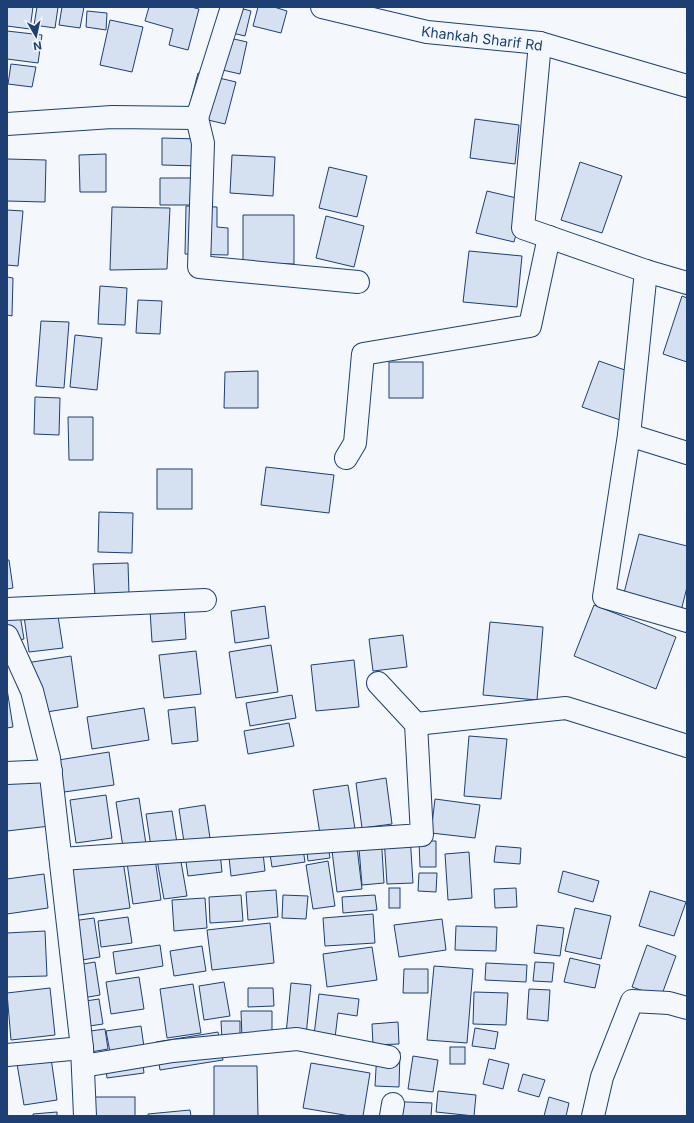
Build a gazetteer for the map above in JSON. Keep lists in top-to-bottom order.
{
  "streets": {
    "street": ["Khankah Sharif Rd"]
  },
  "north": "bottom"
}
